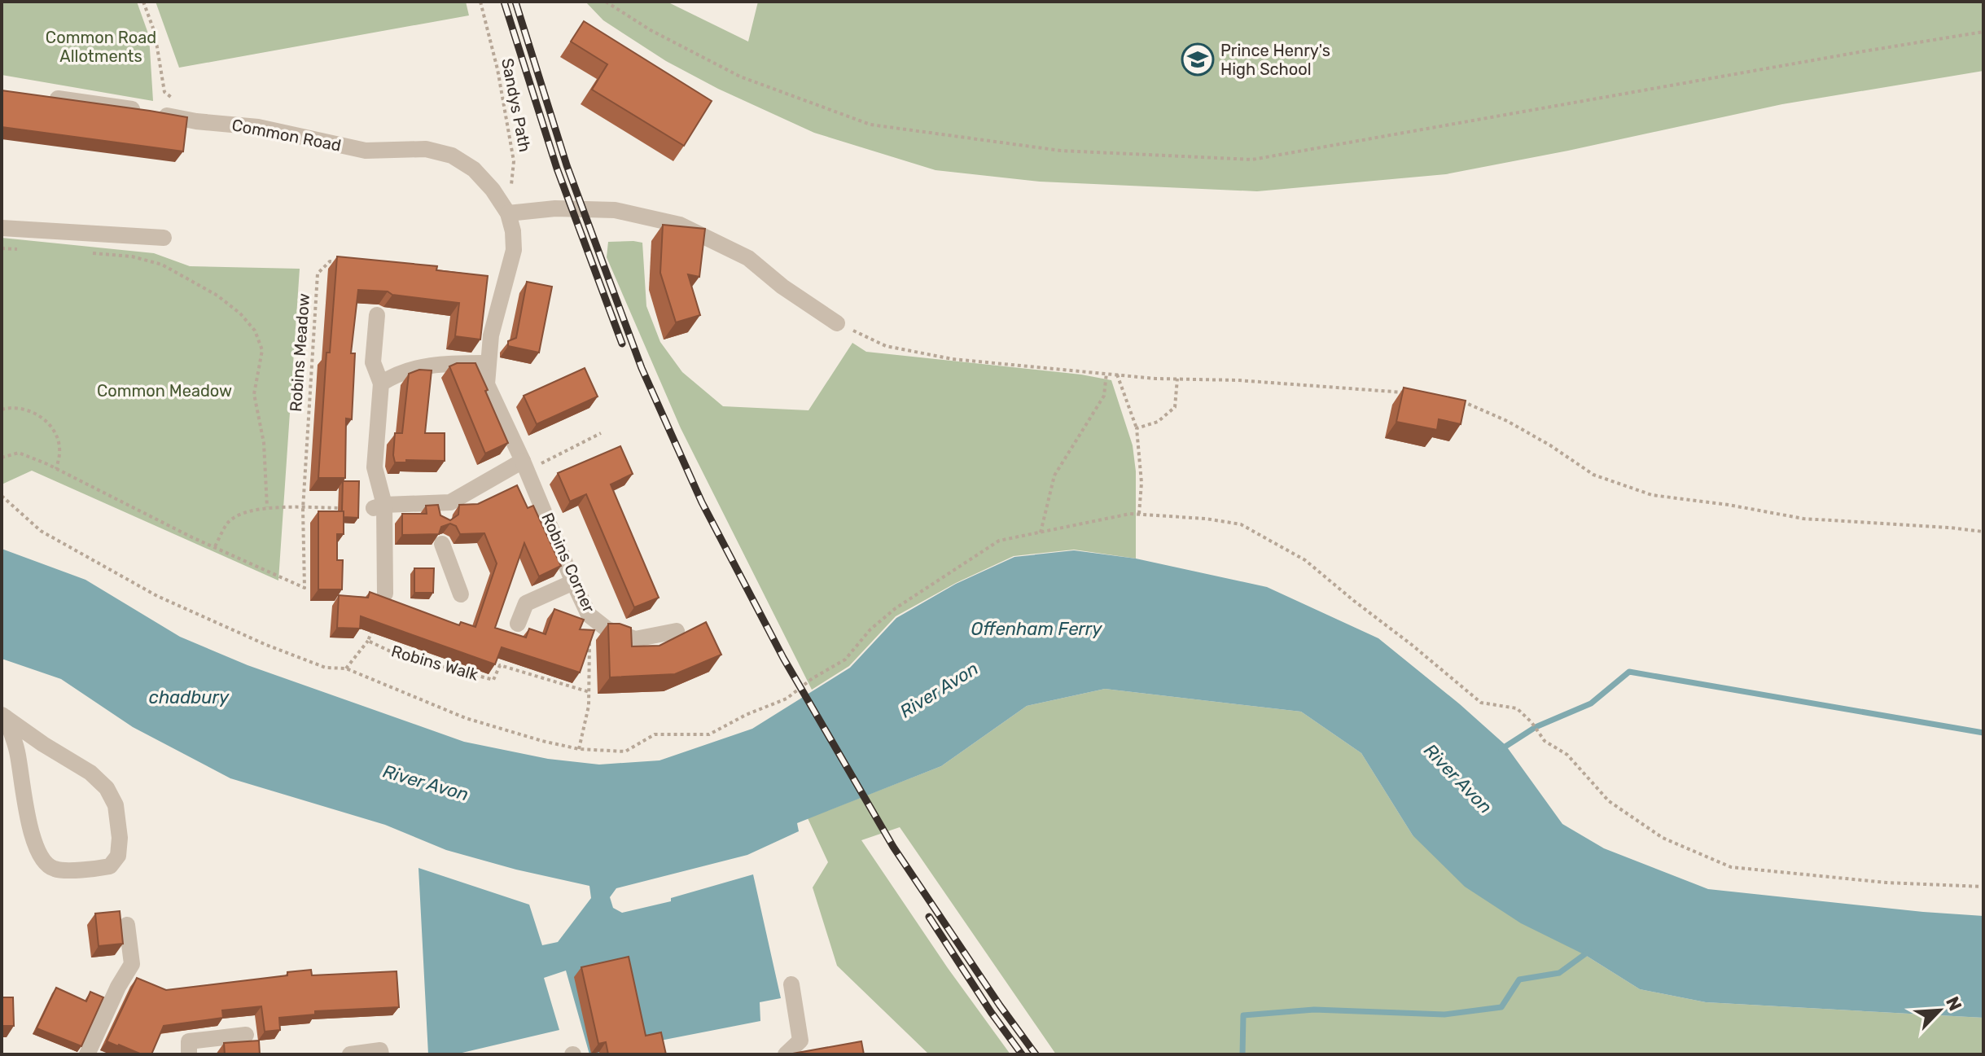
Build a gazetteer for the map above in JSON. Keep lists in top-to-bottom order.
{
  "streets": {
    "street": ["Common Road", "Robins Corner"],
    "path": ["Sandys Path", "Robins Meadow", "Robins Walk"]
  },
  "crossings": [
    ["Sandys Path", "Common Road"],
    ["Sandys Path", "Robins Corner"],
    ["Common Road", "Robins Corner"]
  ],
  "water": ["Offenham Ferry", "River Avon", "chadbury"],
  "parks": ["Common Road Allotments", "Common Meadow"],
  "places": {
    "school or university": ["Prince Henry's High School"]
  },
  "north": "top right"
}
